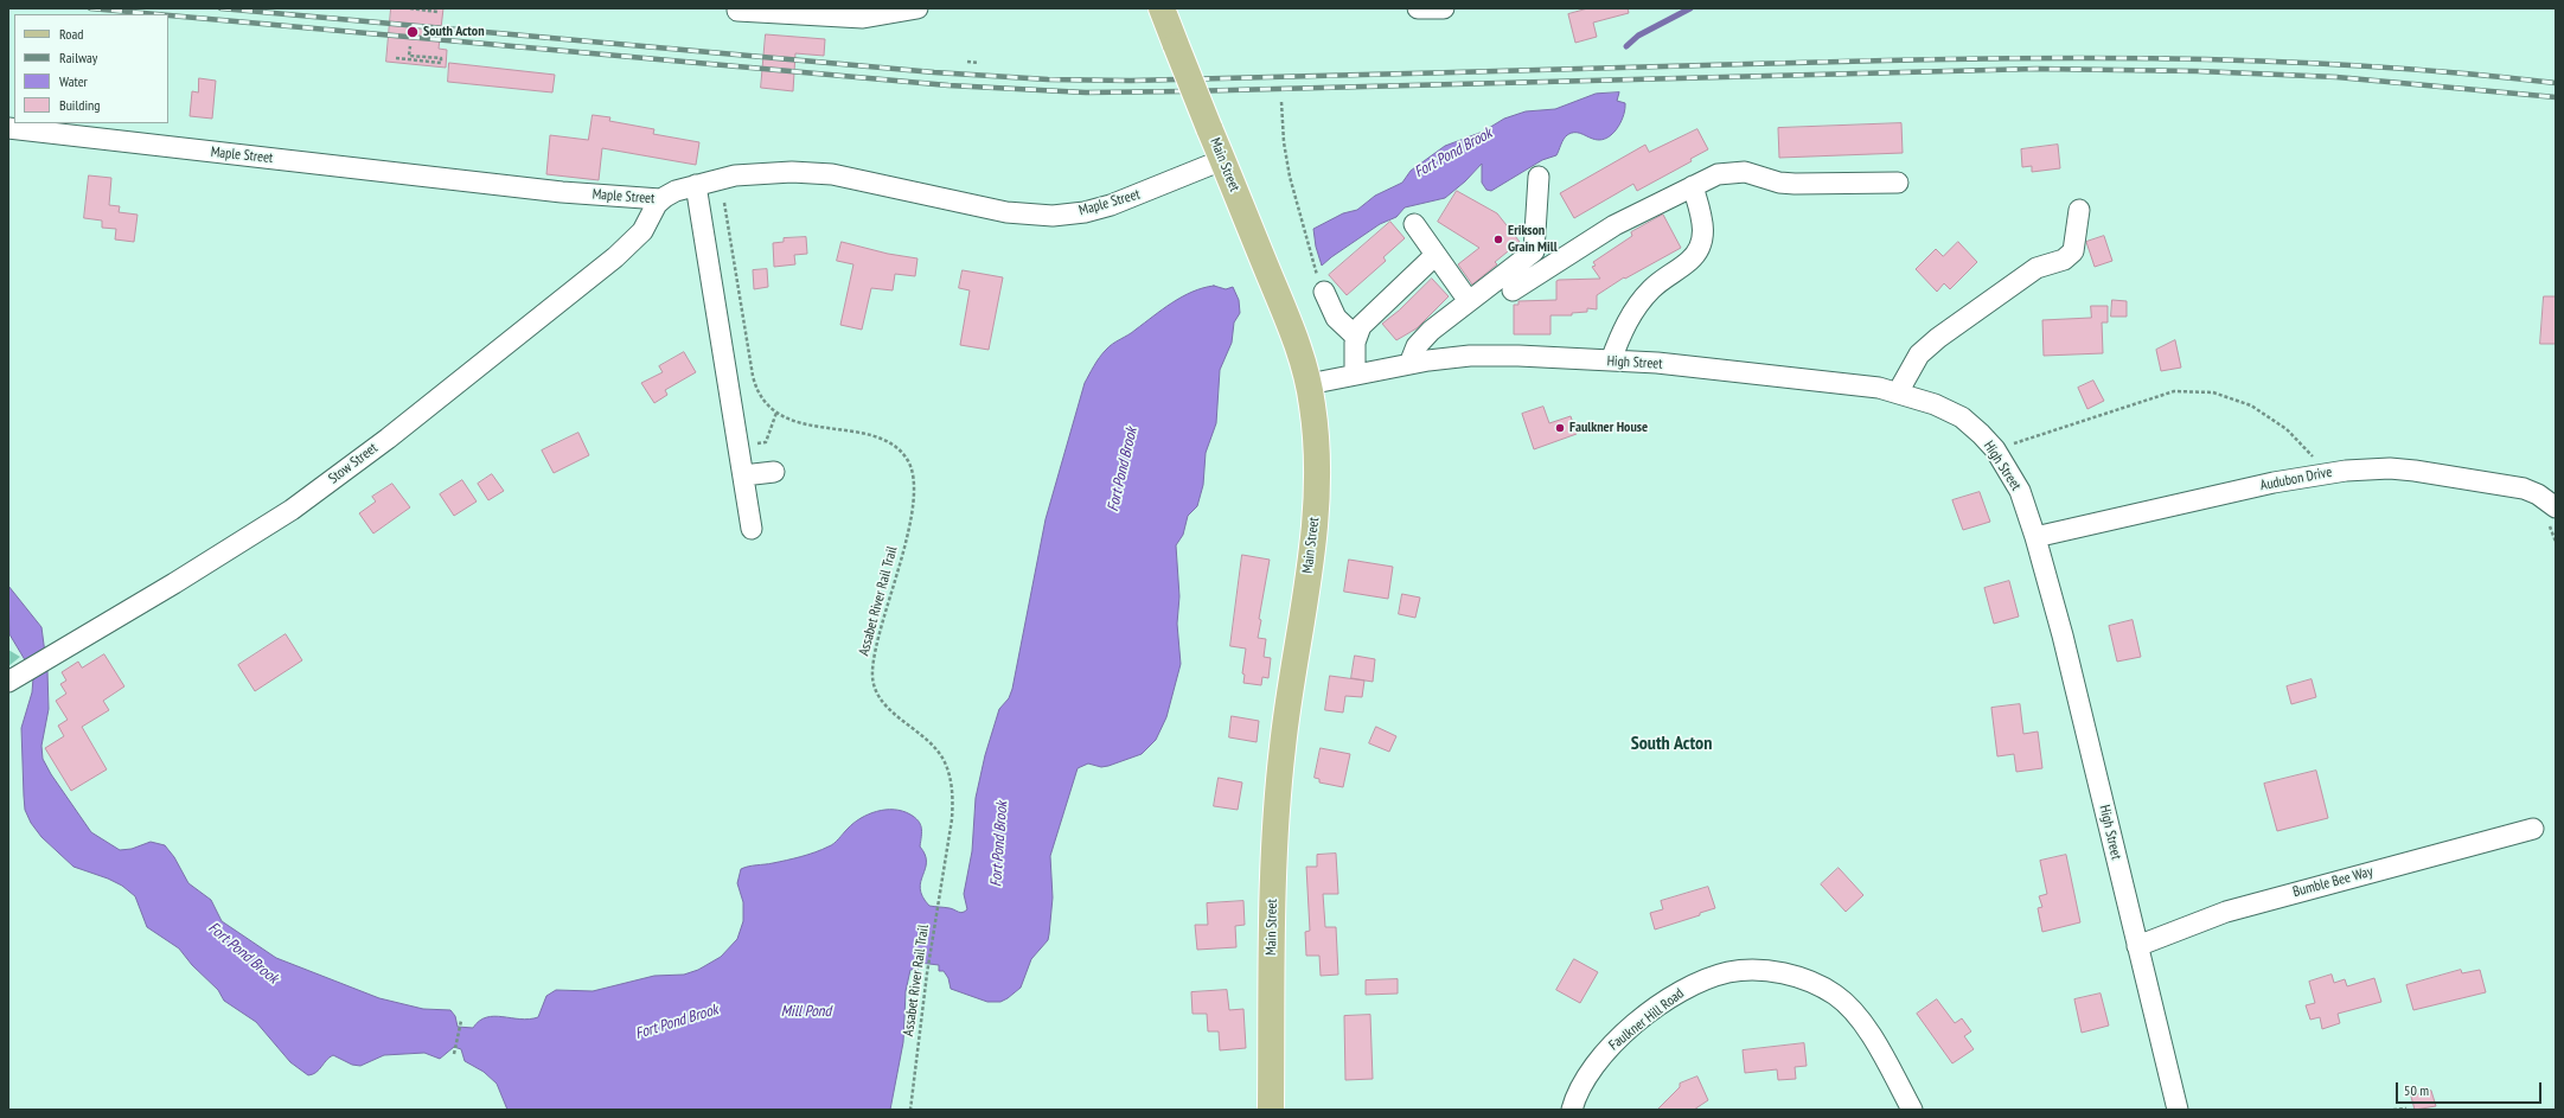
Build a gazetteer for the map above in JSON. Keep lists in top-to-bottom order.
{
  "streets": {
    "main road": ["Main Street"],
    "street": [
      "Maple Street",
      "High Street",
      "Stow Street",
      "Audubon Drive",
      "Bumble Bee Way",
      "Faulkner Hill Road"
    ],
    "path": ["Assabet River Rail Trail"]
  },
  "crossings": [
    ["Maple Street", "Main Street"],
    ["Maple Street", "Stow Street"],
    ["Main Street", "High Street"],
    ["High Street", "Audubon Drive"],
    ["High Street", "Bumble Bee Way"]
  ],
  "districts": ["South Acton"],
  "water": ["Fort Pond Brook", "Mill Pond"],
  "places": ["South Acton", "Erikson Grain Mill", "Faulkner House"],
  "legend": [
    "Road",
    "Railway",
    "Water",
    "Building"
  ],
  "scale_bar": "50 m"
}
